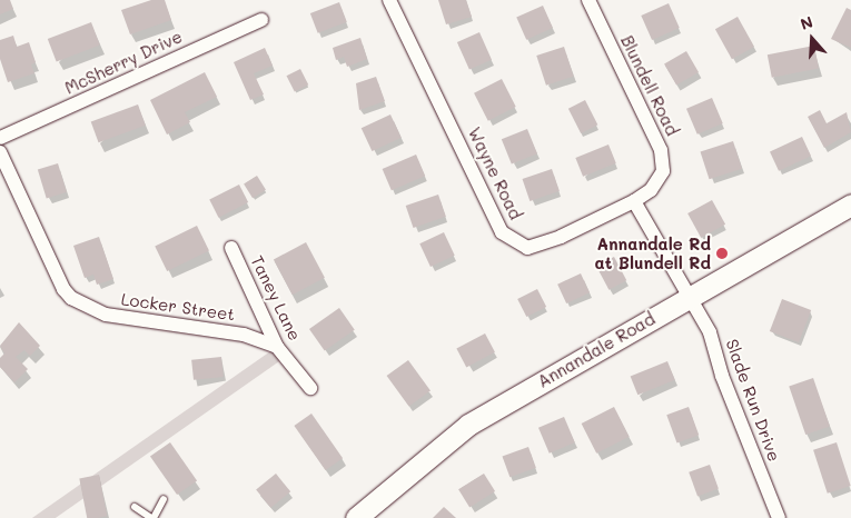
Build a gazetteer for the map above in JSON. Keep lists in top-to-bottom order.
{
  "streets": {
    "main road": ["Annandale Road"],
    "street": [
      "McSherry Drive",
      "Blundell Road",
      "Wayne Road",
      "Taney Lane",
      "Locker Street",
      "Slade Run Drive"
    ]
  },
  "crossings": [
    ["Blundell Road", "Wayne Road"],
    ["Taney Lane", "Locker Street"],
    ["Annandale Road", "Slade Run Drive"]
  ],
  "places": ["Annandale Rd at Blundell Rd"],
  "north": "top"
}
